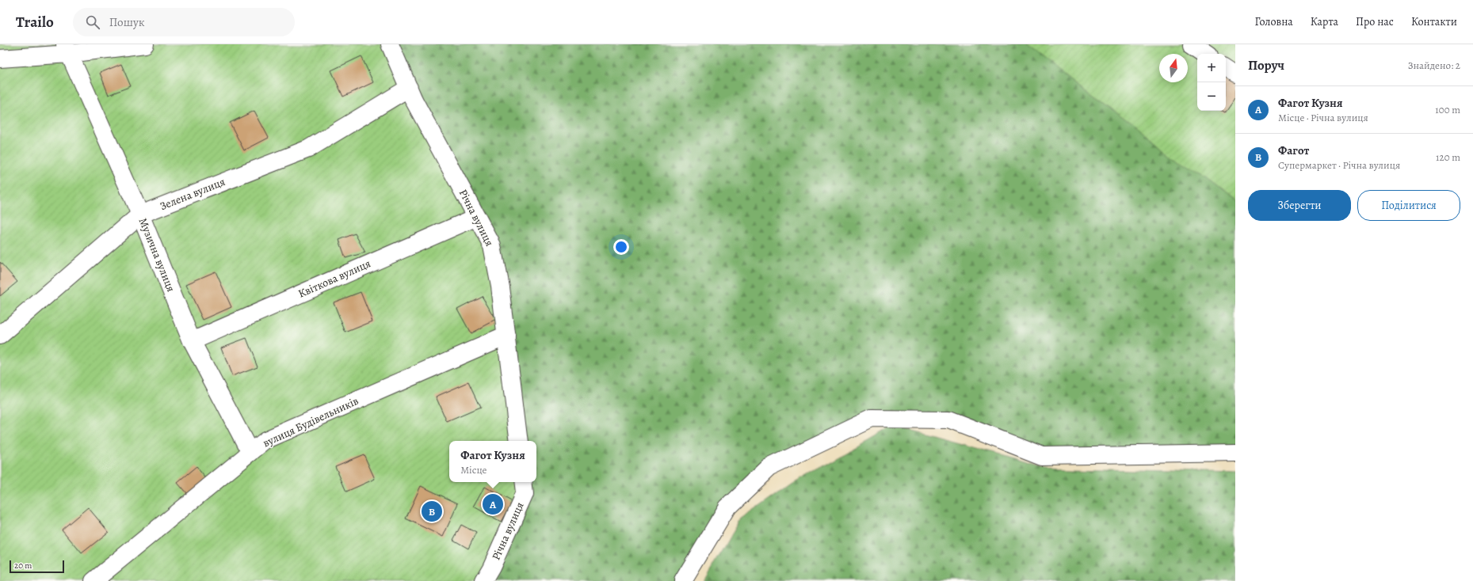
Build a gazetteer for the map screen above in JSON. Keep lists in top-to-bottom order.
{
  "streets": {
    "street": [
      "Зелена вулиця",
      "Річна вулиця",
      "Музична вулиця",
      "Квіткова вулиця",
      "вулиця Будівельників"
    ]
  },
  "crossings": [
    ["Зелена вулиця", "Річна вулиця"],
    ["Зелена вулиця", "Музична вулиця"],
    ["Річна вулиця", "Квіткова вулиця"],
    ["Річна вулиця", "вулиця Будівельників"],
    ["Музична вулиця", "Квіткова вулиця"],
    ["Музична вулиця", "вулиця Будівельників"]
  ],
  "scale_bar": "20 m",
  "north": "top",
  "page": {
    "header": "Trailo",
    "search": "Пошук",
    "nav": [
      "Головна",
      "Карта",
      "Про нас",
      "Контакти"
    ],
    "heading": ["Поруч", "Знайдено: 2"],
    "map_buttons": ["+", "−"],
    "list": [
      {
        "mark": "A",
        "name": "Фагот Кузня",
        "note": "Місце · Річна вулиця",
        "value": "100 m"
      },
      {
        "mark": "B",
        "name": "Фагот",
        "note": "Супермаркет · Річна вулиця",
        "value": "120 m"
      }
    ],
    "buttons": ["Зберегти", "Поділитися"],
    "popup": ["Фагот Кузня", "Місце"],
    "pins": ["A", "B"],
    "scale": "20 m"
  }
}
